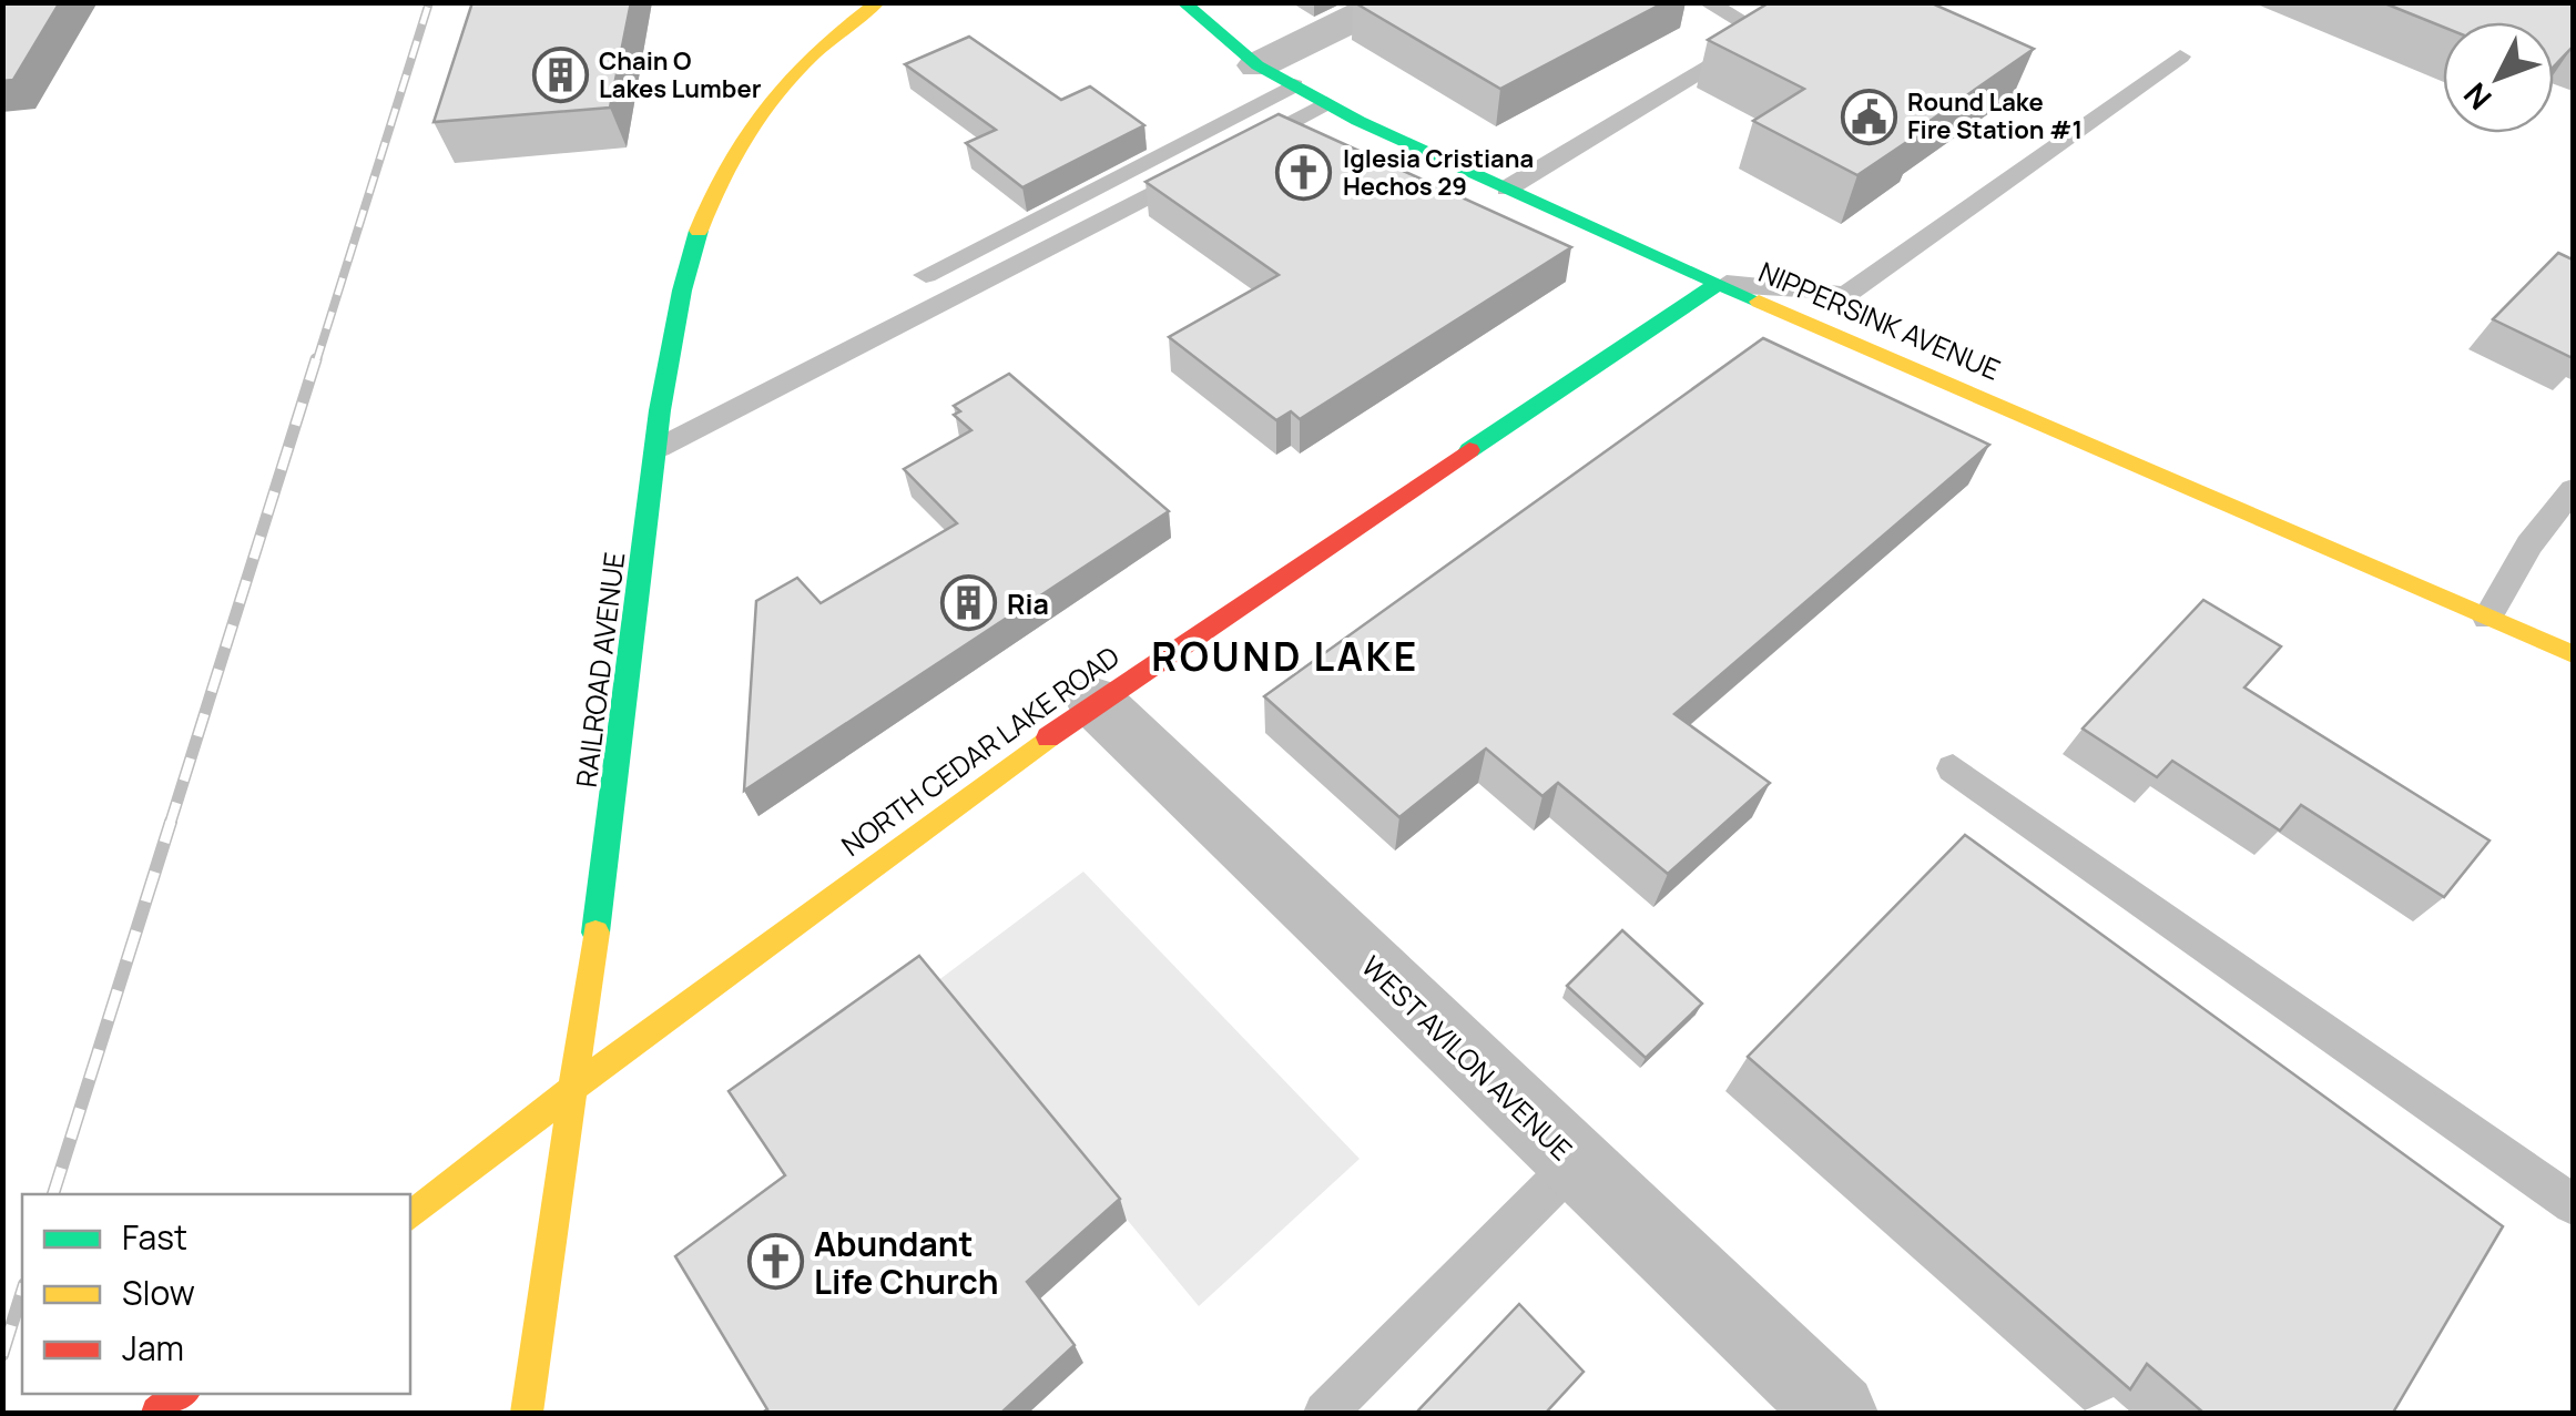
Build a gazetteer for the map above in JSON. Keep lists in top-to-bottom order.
{
  "streets": {
    "street": [
      "NIPPERSINK AVENUE",
      "RAILROAD AVENUE",
      "NORTH CEDAR LAKE ROAD",
      "WEST AVILON AVENUE"
    ]
  },
  "crossings": [
    ["NIPPERSINK AVENUE", "NORTH CEDAR LAKE ROAD"],
    ["RAILROAD AVENUE", "NORTH CEDAR LAKE ROAD"],
    ["NORTH CEDAR LAKE ROAD", "WEST AVILON AVENUE"]
  ],
  "districts": ["ROUND LAKE"],
  "places": {
    "building": ["Chain O Lakes Lumber", "Ria"],
    "public building": ["Round Lake Fire Station #1"],
    "church": ["Iglesia Cristiana Hechos 29", "Abundant Life Church"]
  },
  "legend": ["Fast", "Slow", "Jam"],
  "north": "bottom left"
}
